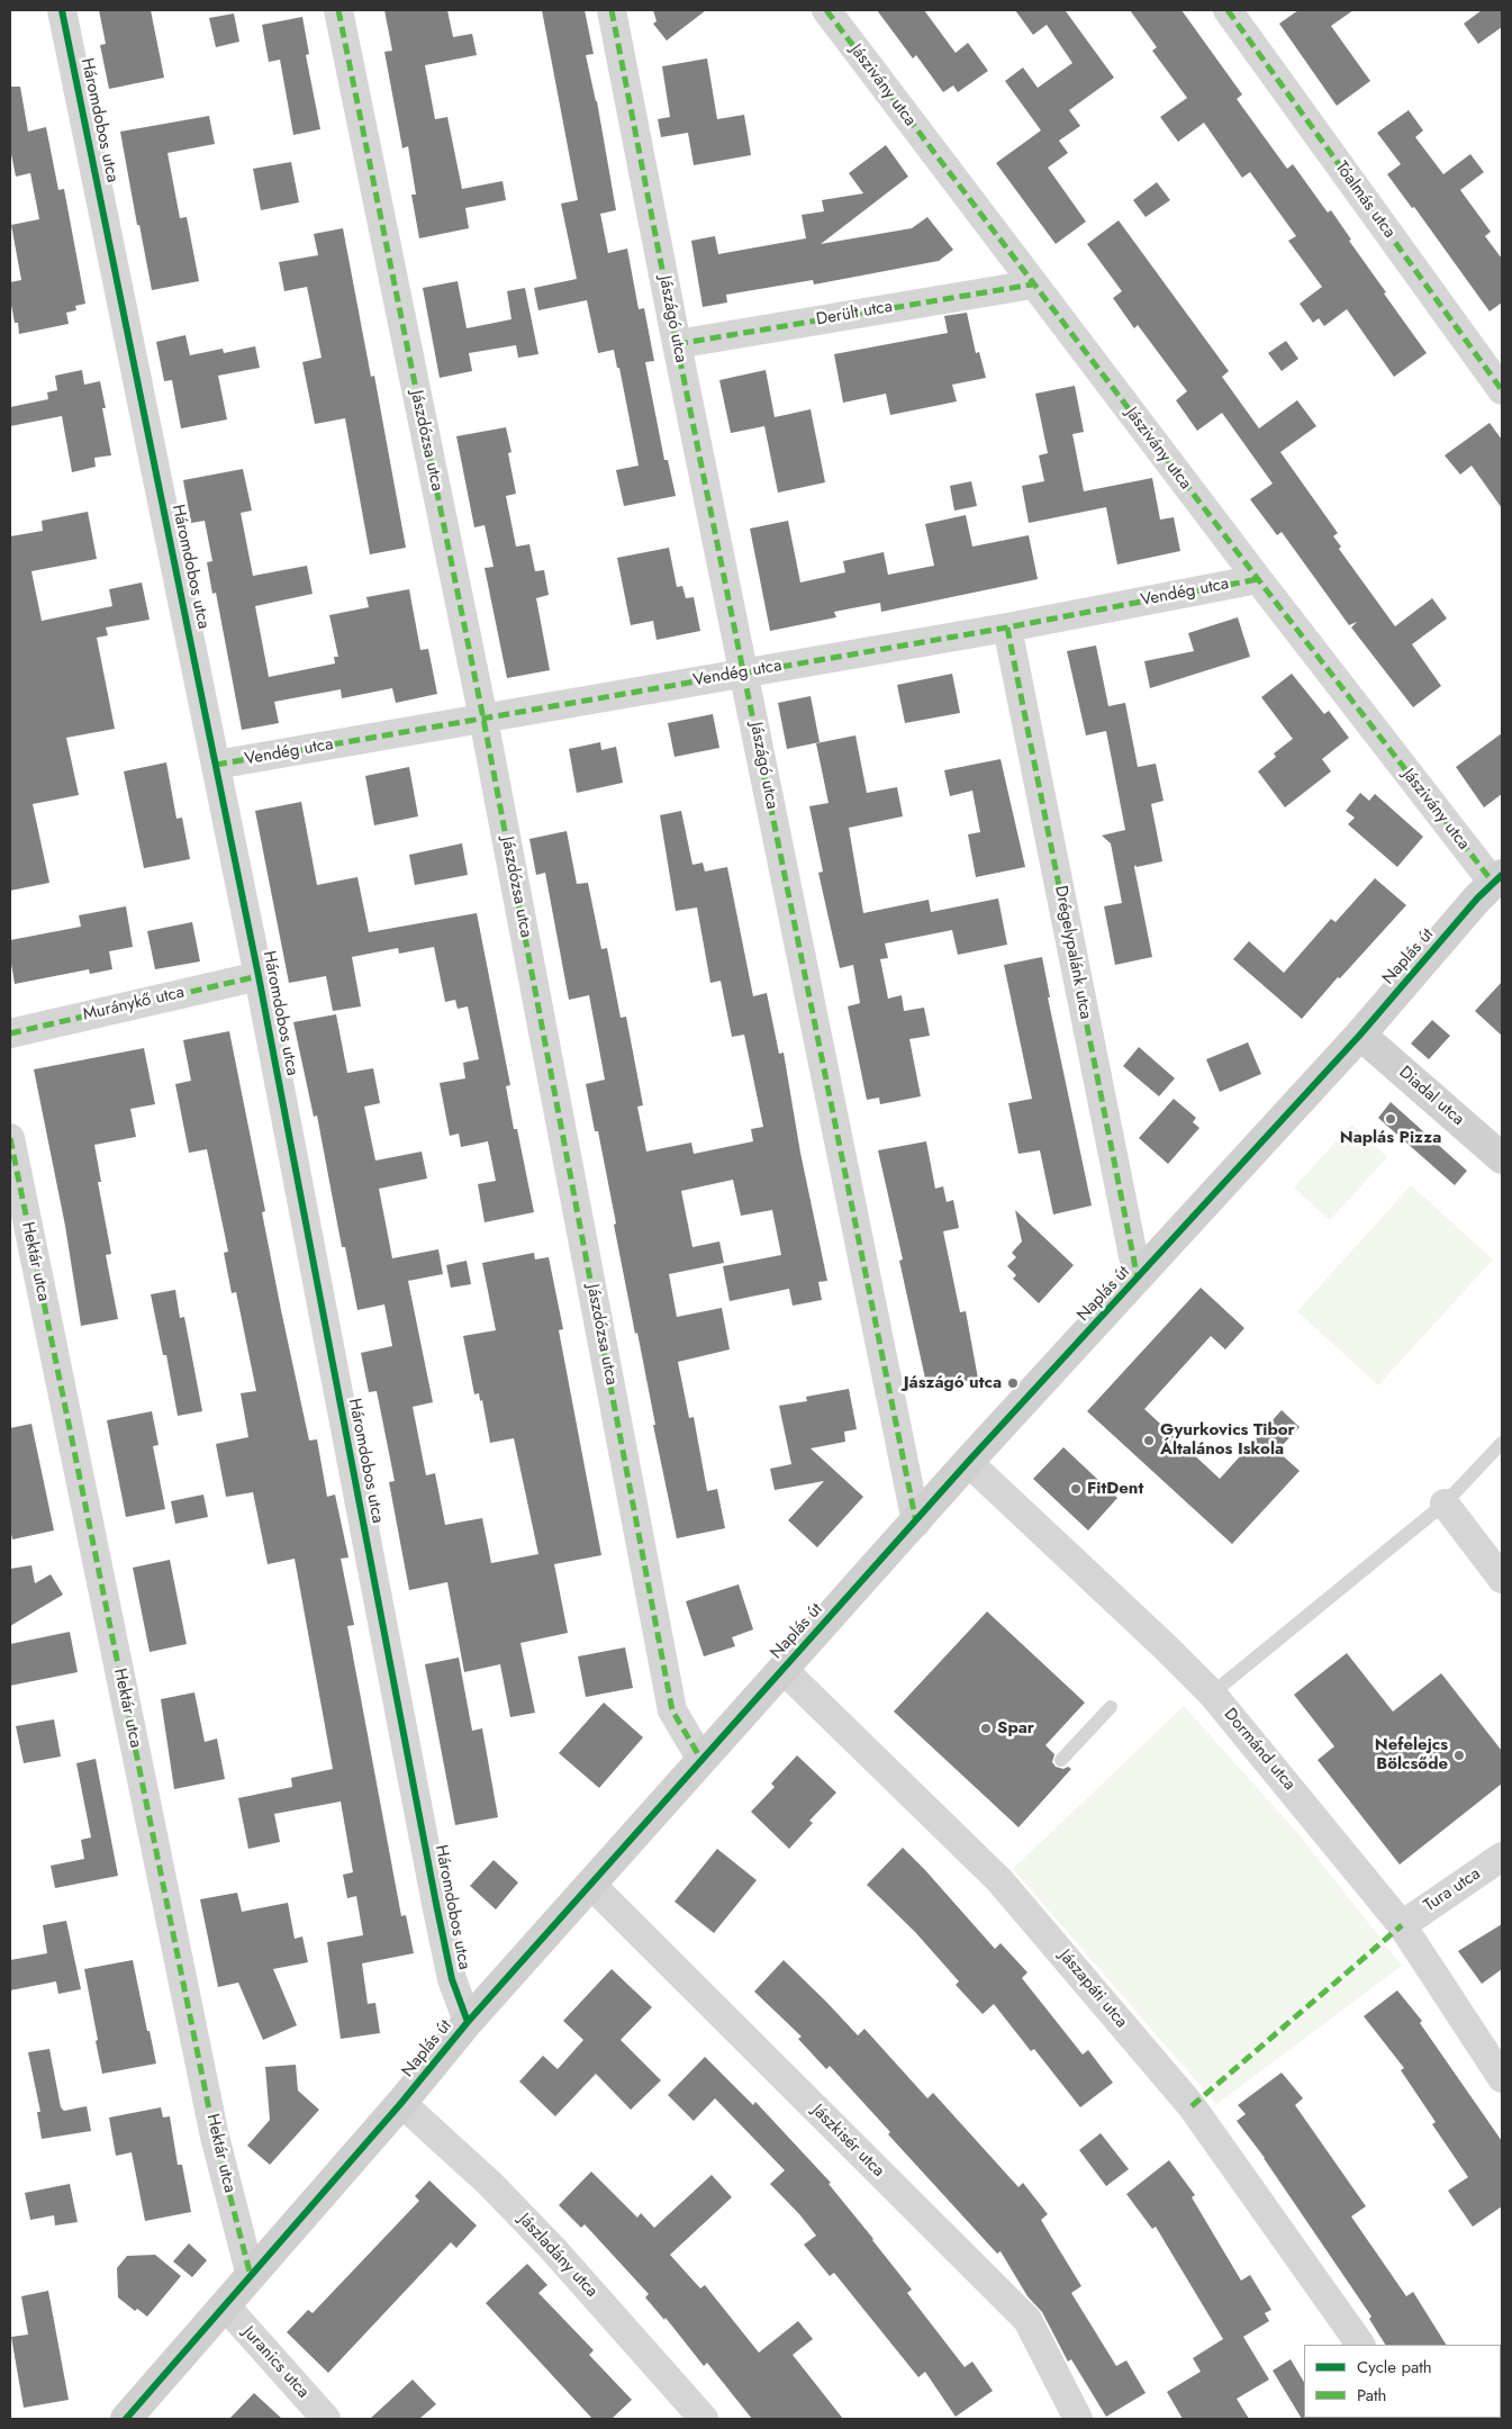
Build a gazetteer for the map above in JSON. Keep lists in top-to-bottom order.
{
  "streets": {
    "street": [
      "Jászivány utca",
      "Háromdobos utca",
      "Tóalmás utca",
      "Derült utca",
      "Jászágó utca",
      "Jászdózsa utca",
      "Vendég utca",
      "Drégelypalánk utca",
      "Naplás út",
      "Muránykő utca",
      "Diadal utca",
      "Hektár utca",
      "Dormánd utca",
      "Tura utca",
      "Jászapáti utca",
      "Jászkisér utca",
      "Jászladány utca",
      "Juranics utca"
    ]
  },
  "crossings": [
    ["Jászivány utca", "Derült utca"],
    ["Jászivány utca", "Vendég utca"],
    ["Jászivány utca", "Naplás út"],
    ["Háromdobos utca", "Vendég utca"],
    ["Háromdobos utca", "Naplás út"],
    ["Háromdobos utca", "Muránykő utca"],
    ["Derült utca", "Jászágó utca"],
    ["Jászágó utca", "Vendég utca"],
    ["Jászágó utca", "Naplás út"],
    ["Jászdózsa utca", "Vendég utca"],
    ["Jászdózsa utca", "Naplás út"],
    ["Vendég utca", "Drégelypalánk utca"],
    ["Drégelypalánk utca", "Naplás út"],
    ["Naplás út", "Diadal utca"],
    ["Naplás út", "Hektár utca"],
    ["Naplás út", "Dormánd utca"],
    ["Naplás út", "Jászapáti utca"],
    ["Naplás út", "Jászkisér utca"],
    ["Naplás út", "Jászladány utca"],
    ["Naplás út", "Juranics utca"],
    ["Dormánd utca", "Tura utca"]
  ],
  "places": [
    "Naplás Pizza",
    "Jászágó utca",
    "Gyurkovics Tibor Általános Iskola",
    "FitDent",
    "Spar",
    "Nefelejcs Bölcsőde"
  ],
  "legend": ["Cycle path", "Path"]
}
